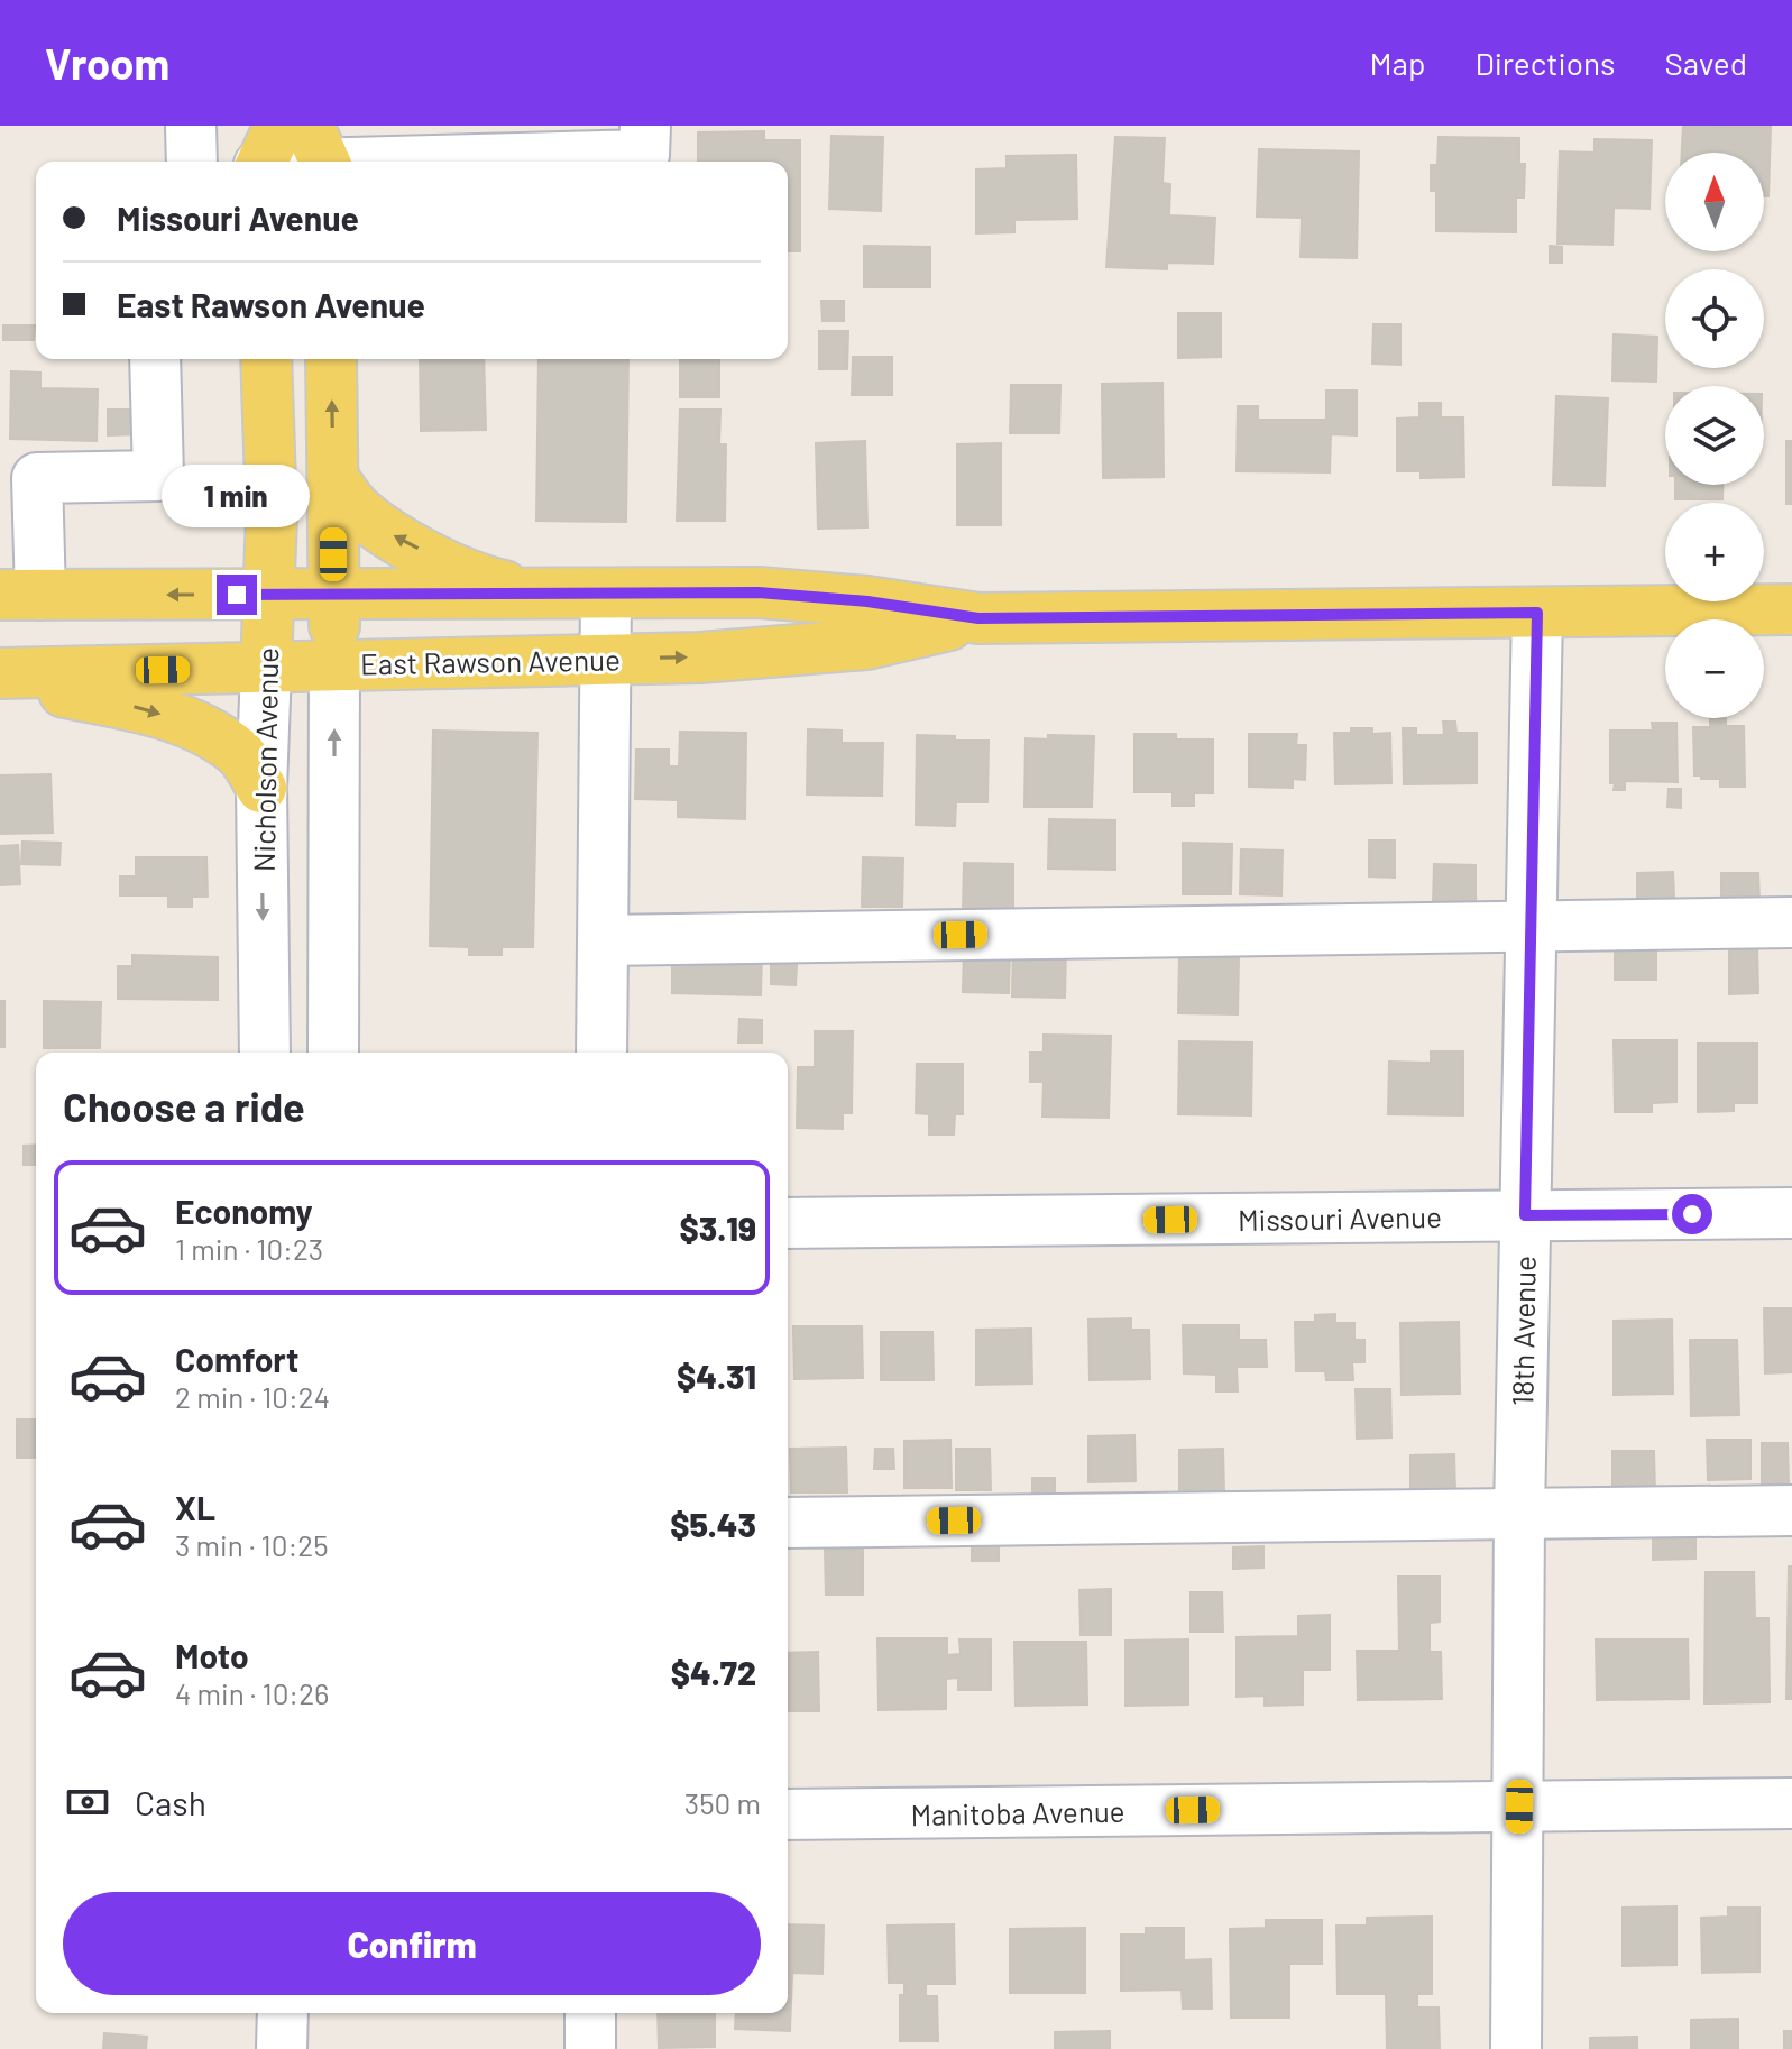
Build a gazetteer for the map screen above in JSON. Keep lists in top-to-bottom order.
{
  "streets": {
    "main road": ["East Rawson Avenue", "Nicholson Avenue"],
    "street": ["Missouri Avenue", "18th Avenue", "Manitoba Avenue"]
  },
  "crossings": [
    ["East Rawson Avenue", "Nicholson Avenue"],
    ["East Rawson Avenue", "18th Avenue"],
    ["Missouri Avenue", "18th Avenue"],
    ["18th Avenue", "Manitoba Avenue"]
  ],
  "one_way": ["Nicholson Avenue"],
  "north": "top",
  "page": {
    "header": "Vroom",
    "nav": ["Map", "Directions", "Saved"],
    "map_buttons": ["+", "−"],
    "banner": ["Missouri Avenue", "East Rawson Avenue"],
    "bubble": "1 min",
    "heading": "Choose a ride",
    "list": [
      {
        "name": "Economy",
        "note": "1 min · 10:23",
        "value": "$3.19"
      },
      {
        "name": "Comfort",
        "note": "2 min · 10:24",
        "value": "$4.31"
      },
      {
        "name": "XL",
        "note": "3 min · 10:25",
        "value": "$5.43"
      },
      {
        "name": "Moto",
        "note": "4 min · 10:26",
        "value": "$4.72"
      }
    ],
    "pay": ["Cash", "350 m"],
    "buttons": "Confirm"
  }
}
